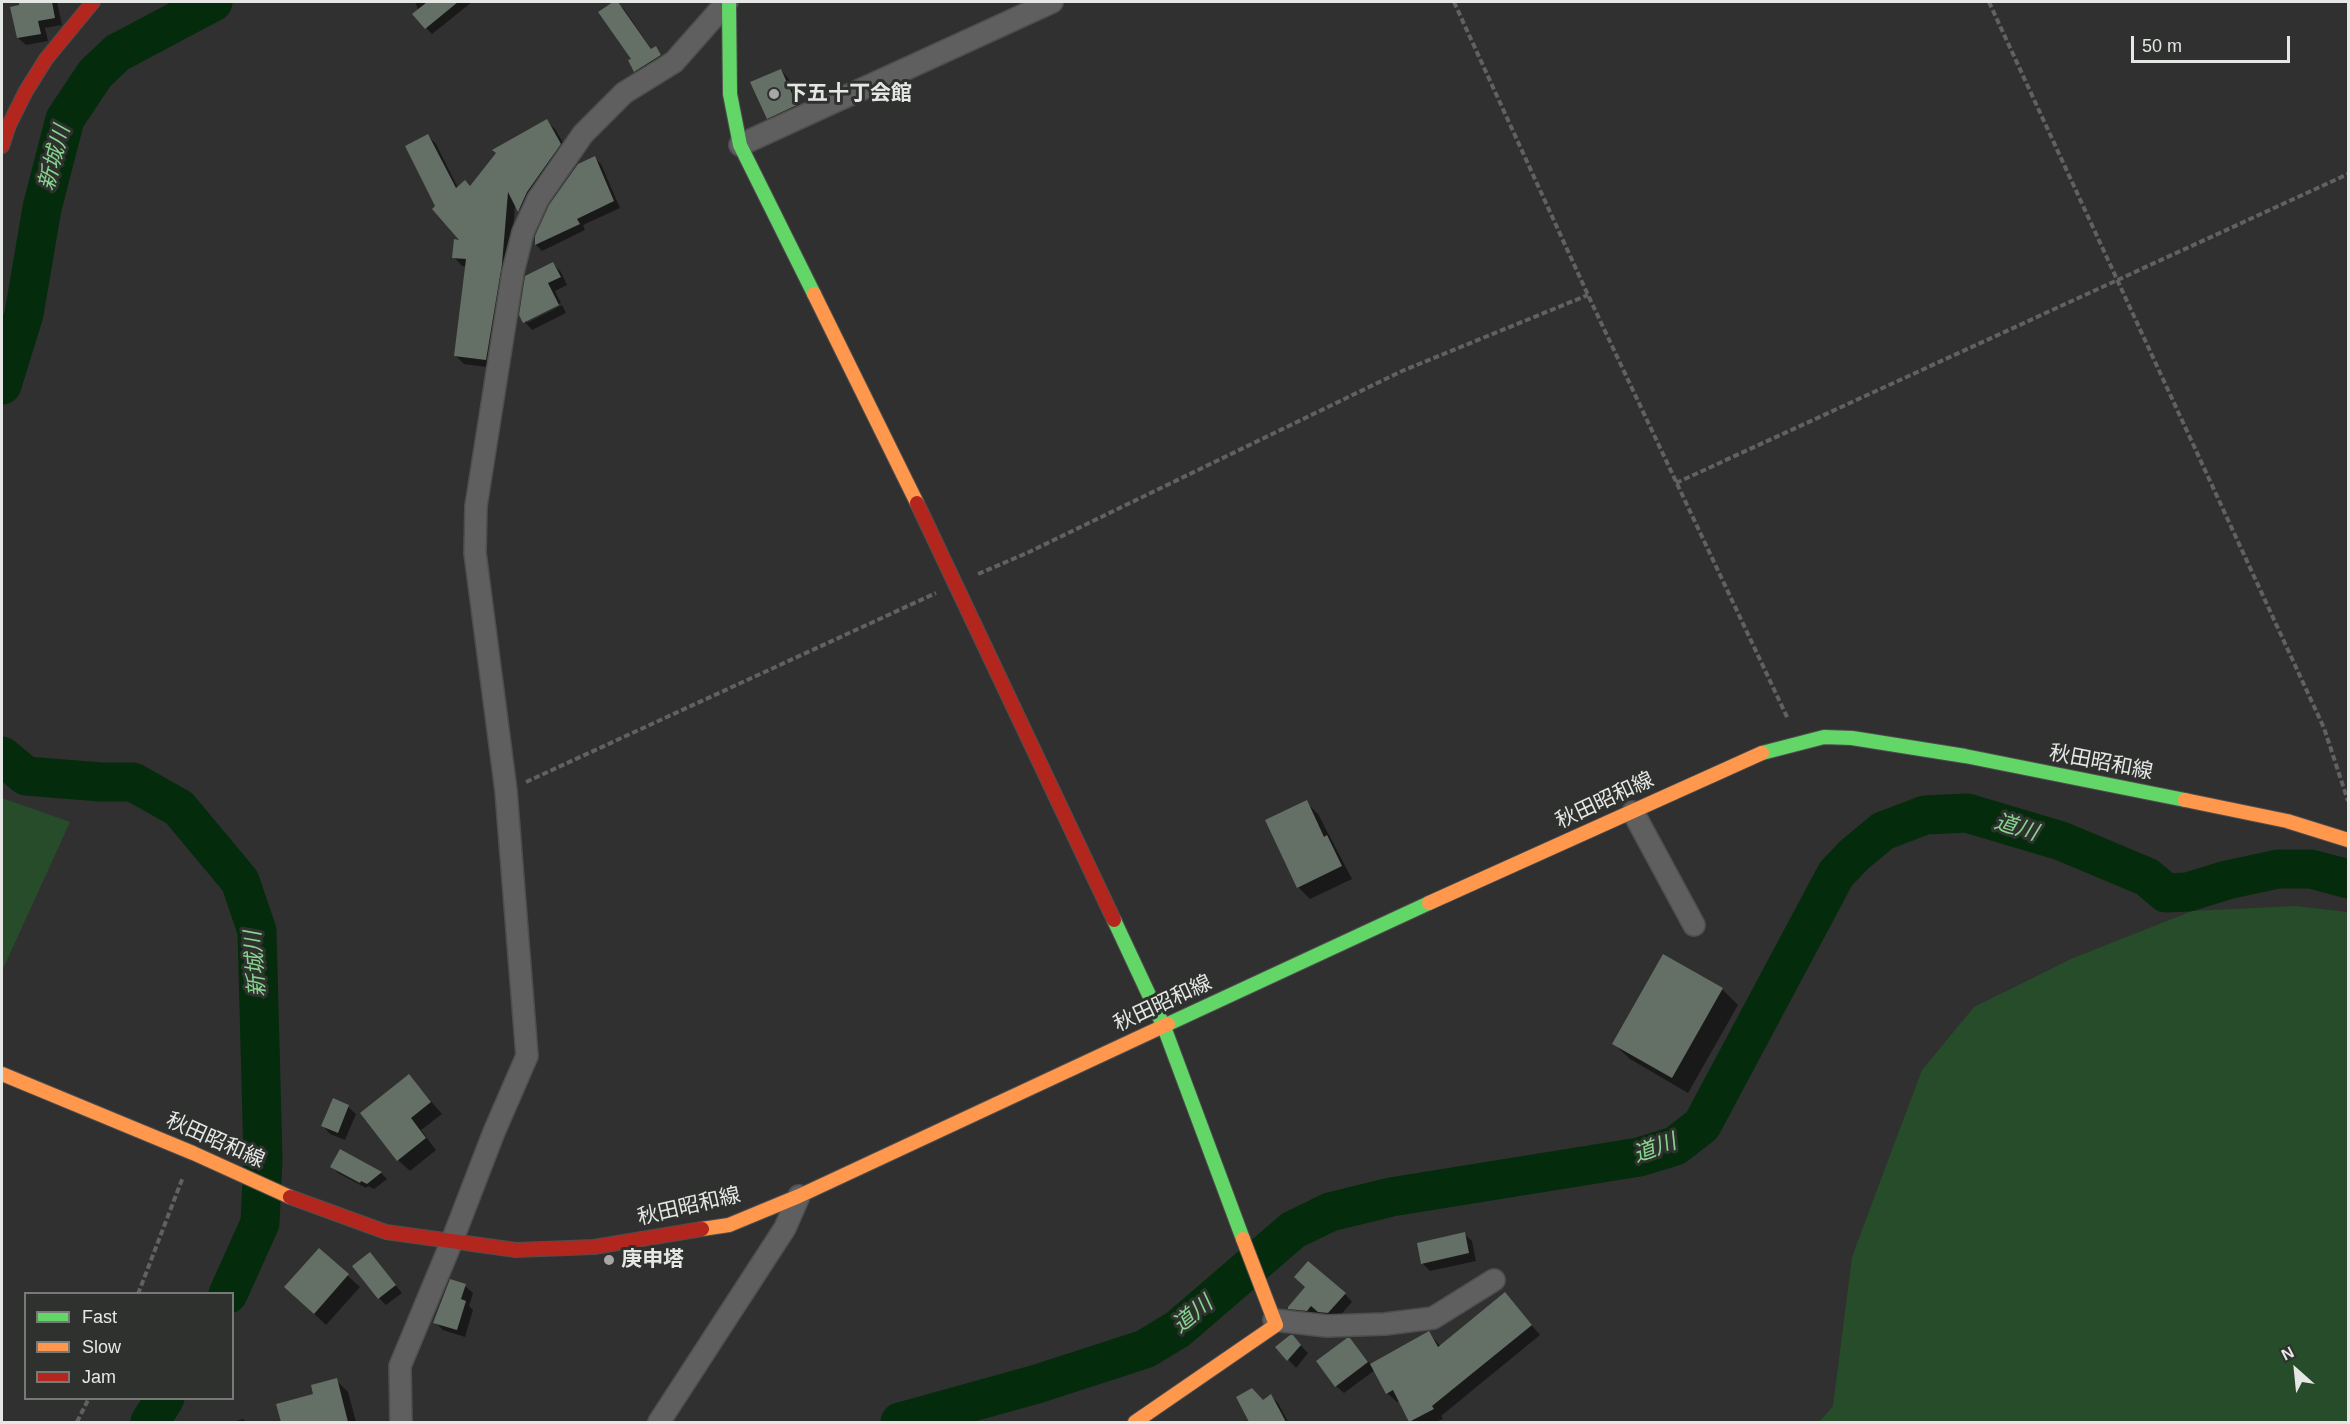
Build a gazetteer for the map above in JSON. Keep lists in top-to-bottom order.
{
  "streets": {
    "main road": ["秋田昭和線"]
  },
  "water": ["新城川", "道川"],
  "places": ["下五十丁会館", "庚申塔"],
  "legend": ["Fast", "Slow", "Jam"],
  "scale_bar": "50 m",
  "north": "top left"
}
